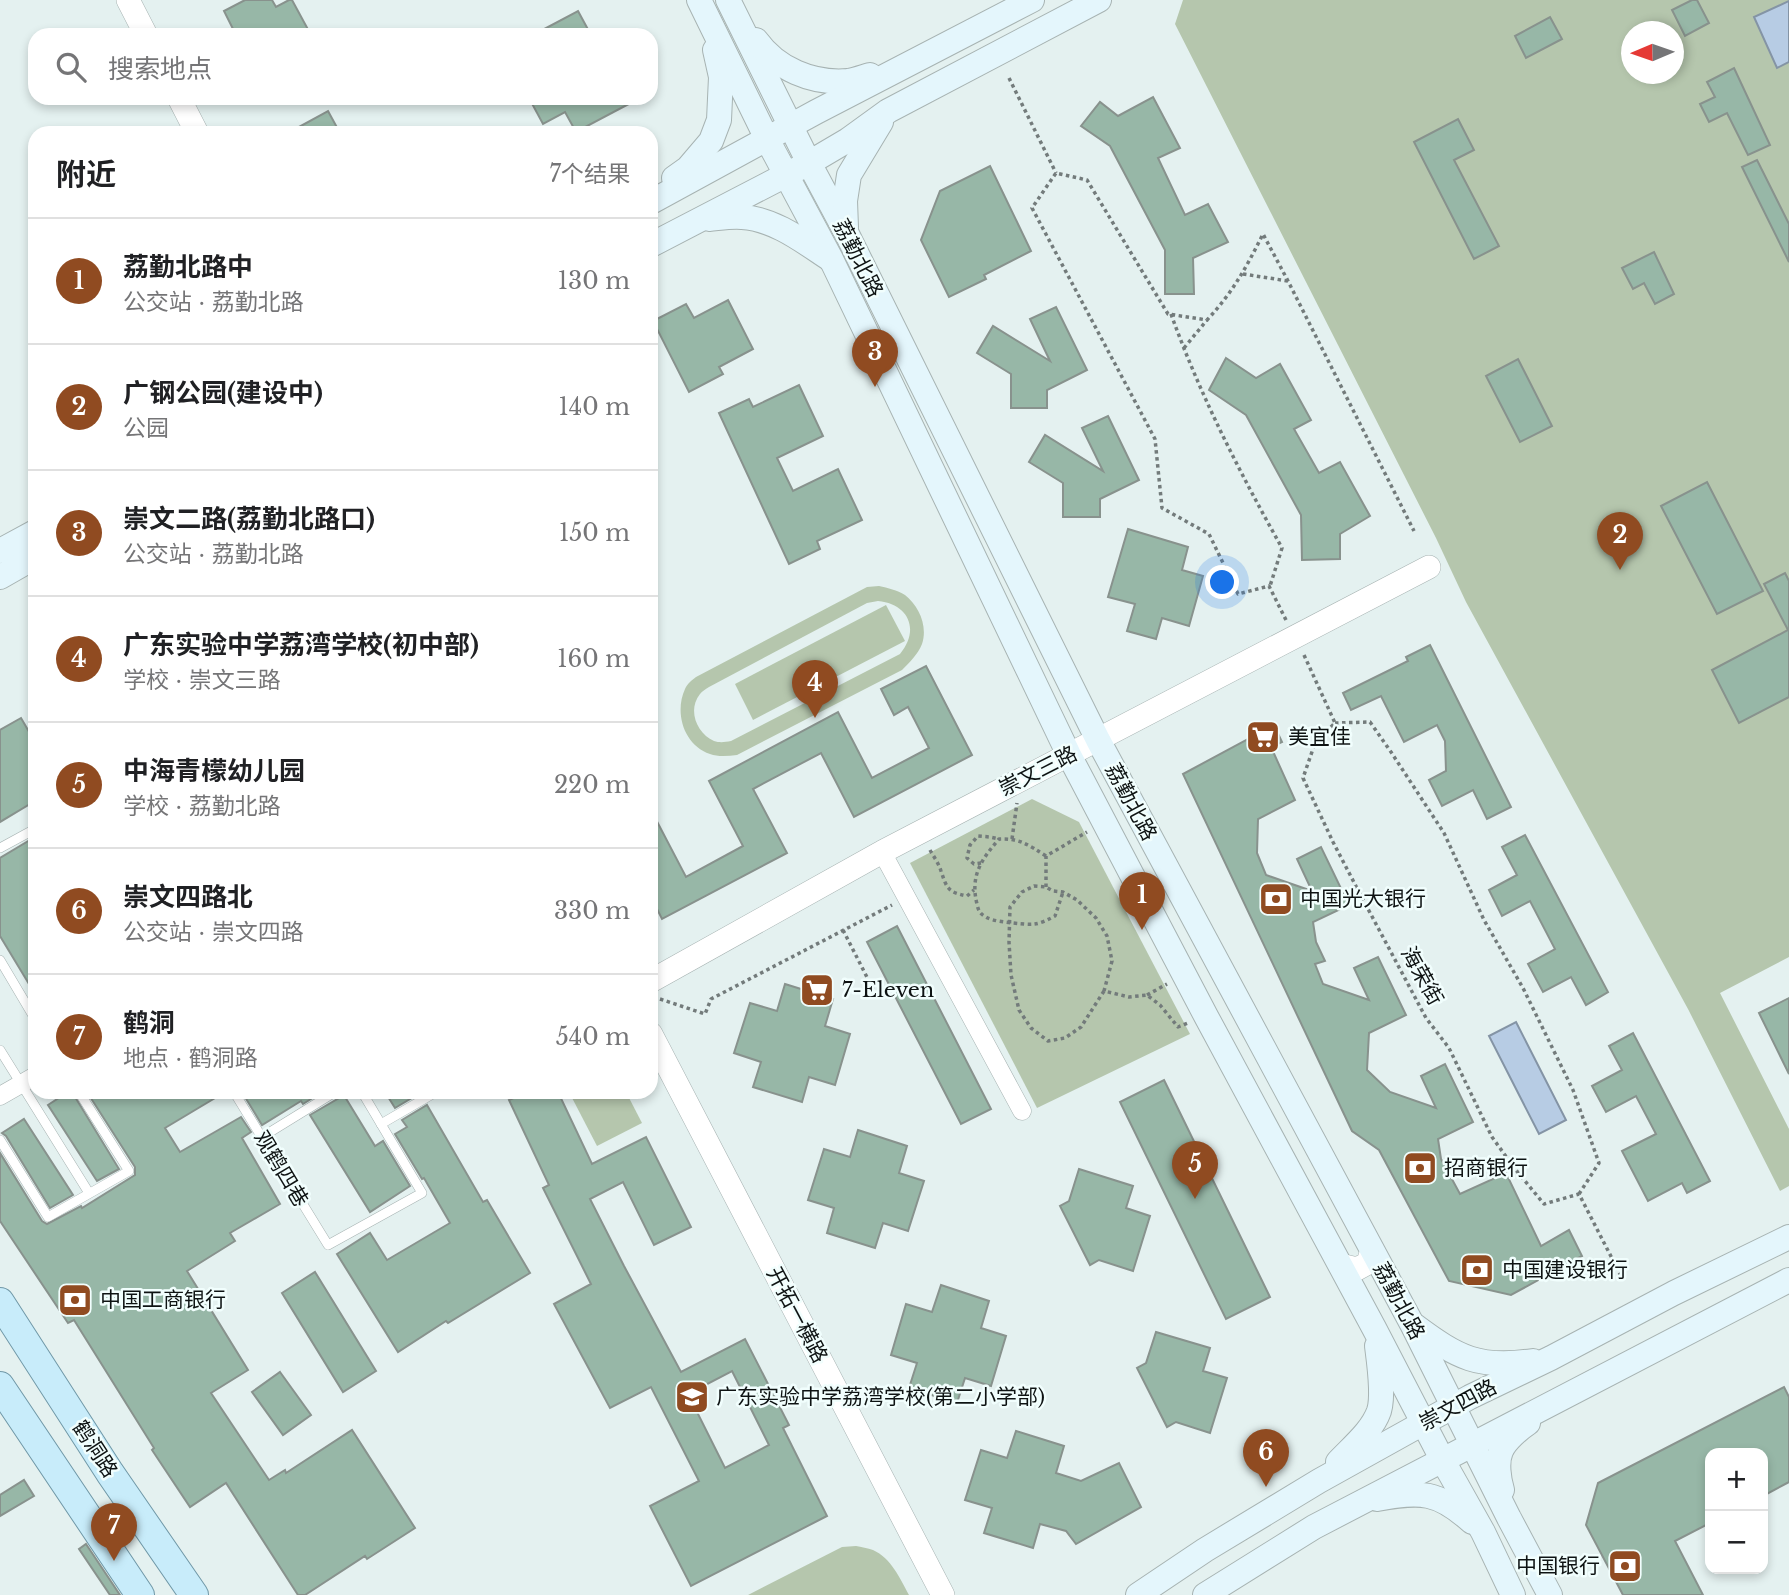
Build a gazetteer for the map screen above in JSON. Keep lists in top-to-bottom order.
{
  "streets": {
    "main road": ["荔勤北路", "崇文四路", "鹤洞路"],
    "street": ["崇文三路", "开拓一横路"],
    "lane": ["观鹤四巷"],
    "path": ["海荣街"]
  },
  "crossings": [
    ["荔勤北路", "崇文三路"],
    ["荔勤北路", "崇文四路"]
  ],
  "places": {
    "supermarket": ["美宜佳", "7-Eleven"],
    "bank": [
      "中国光大银行",
      "招商银行",
      "中国建设银行",
      "中国工商银行",
      "中国银行"
    ],
    "school or university": ["广东实验中学荔湾学校(第二小学部)"]
  },
  "north": "left",
  "page": {
    "search": "搜索地点",
    "heading": ["附近", "7个结果"],
    "list": [
      {
        "mark": "1",
        "name": "荔勤北路中",
        "note": "公交站 · 荔勤北路",
        "value": "130 m"
      },
      {
        "mark": "2",
        "name": "广钢公园(建设中)",
        "note": "公园",
        "value": "140 m"
      },
      {
        "mark": "3",
        "name": "崇文二路(荔勤北路口)",
        "note": "公交站 · 荔勤北路",
        "value": "150 m"
      },
      {
        "mark": "4",
        "name": "广东实验中学荔湾学校(初中部)",
        "note": "学校 · 崇文三路",
        "value": "160 m"
      },
      {
        "mark": "5",
        "name": "中海青檬幼儿园",
        "note": "学校 · 荔勤北路",
        "value": "220 m"
      },
      {
        "mark": "6",
        "name": "崇文四路北",
        "note": "公交站 · 崇文四路",
        "value": "330 m"
      },
      {
        "mark": "7",
        "name": "鹤洞",
        "note": "地点 · 鹤洞路",
        "value": "540 m"
      }
    ],
    "pins": [
      "3",
      "2",
      "4",
      "1",
      "5",
      "6",
      "7"
    ],
    "map_buttons": ["+", "−"]
  }
}
